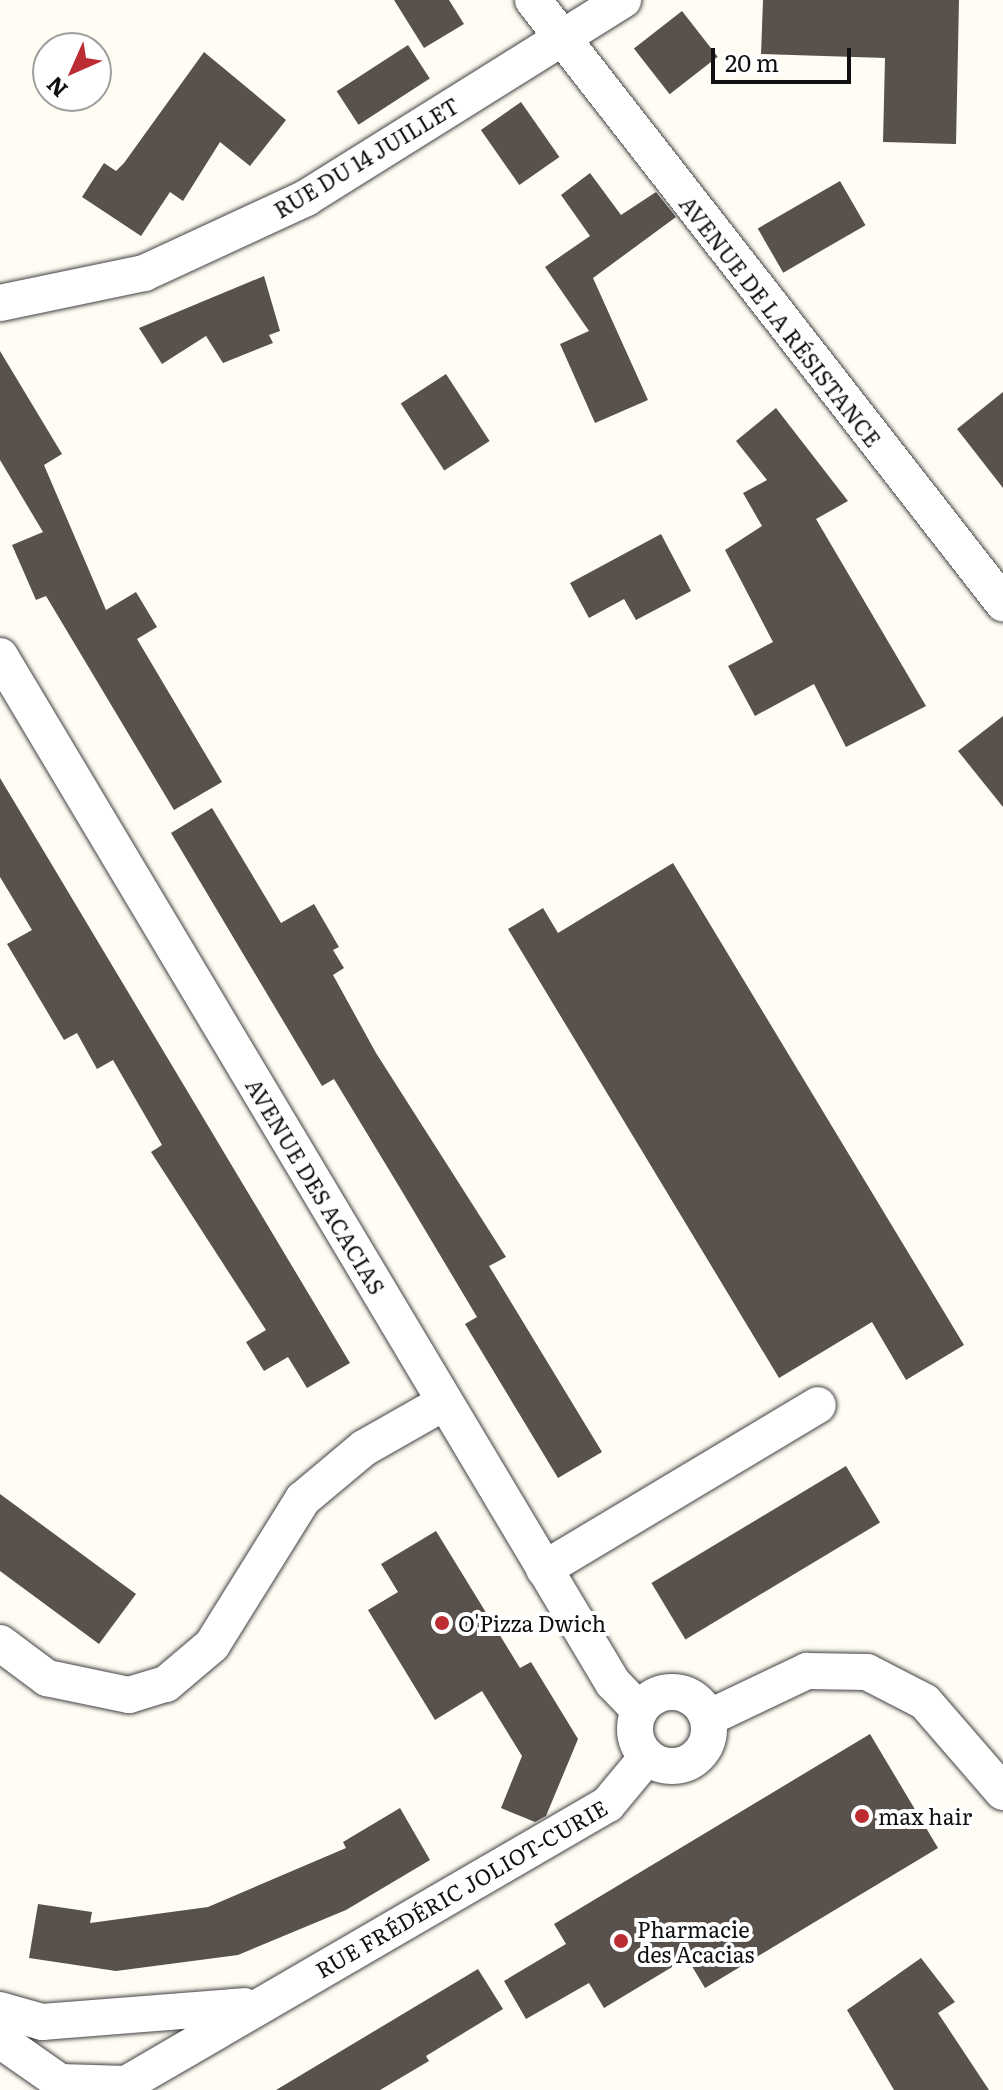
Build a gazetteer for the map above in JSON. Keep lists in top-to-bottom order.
{
  "streets": {
    "street": [
      "RUE DU 14 JUILLET",
      "AVENUE DE LA RÉSISTANCE",
      "AVENUE DES ACACIAS",
      "RUE FRÉDÉRIC JOLIOT-CURIE"
    ]
  },
  "crossings": [
    ["RUE DU 14 JUILLET", "AVENUE DE LA RÉSISTANCE"],
    ["AVENUE DES ACACIAS", "RUE FRÉDÉRIC JOLIOT-CURIE"]
  ],
  "places": ["O'Pizza Dwich", "max hair", "Pharmacie des Acacias"],
  "scale_bar": "20 m",
  "north": "bottom left"
}
